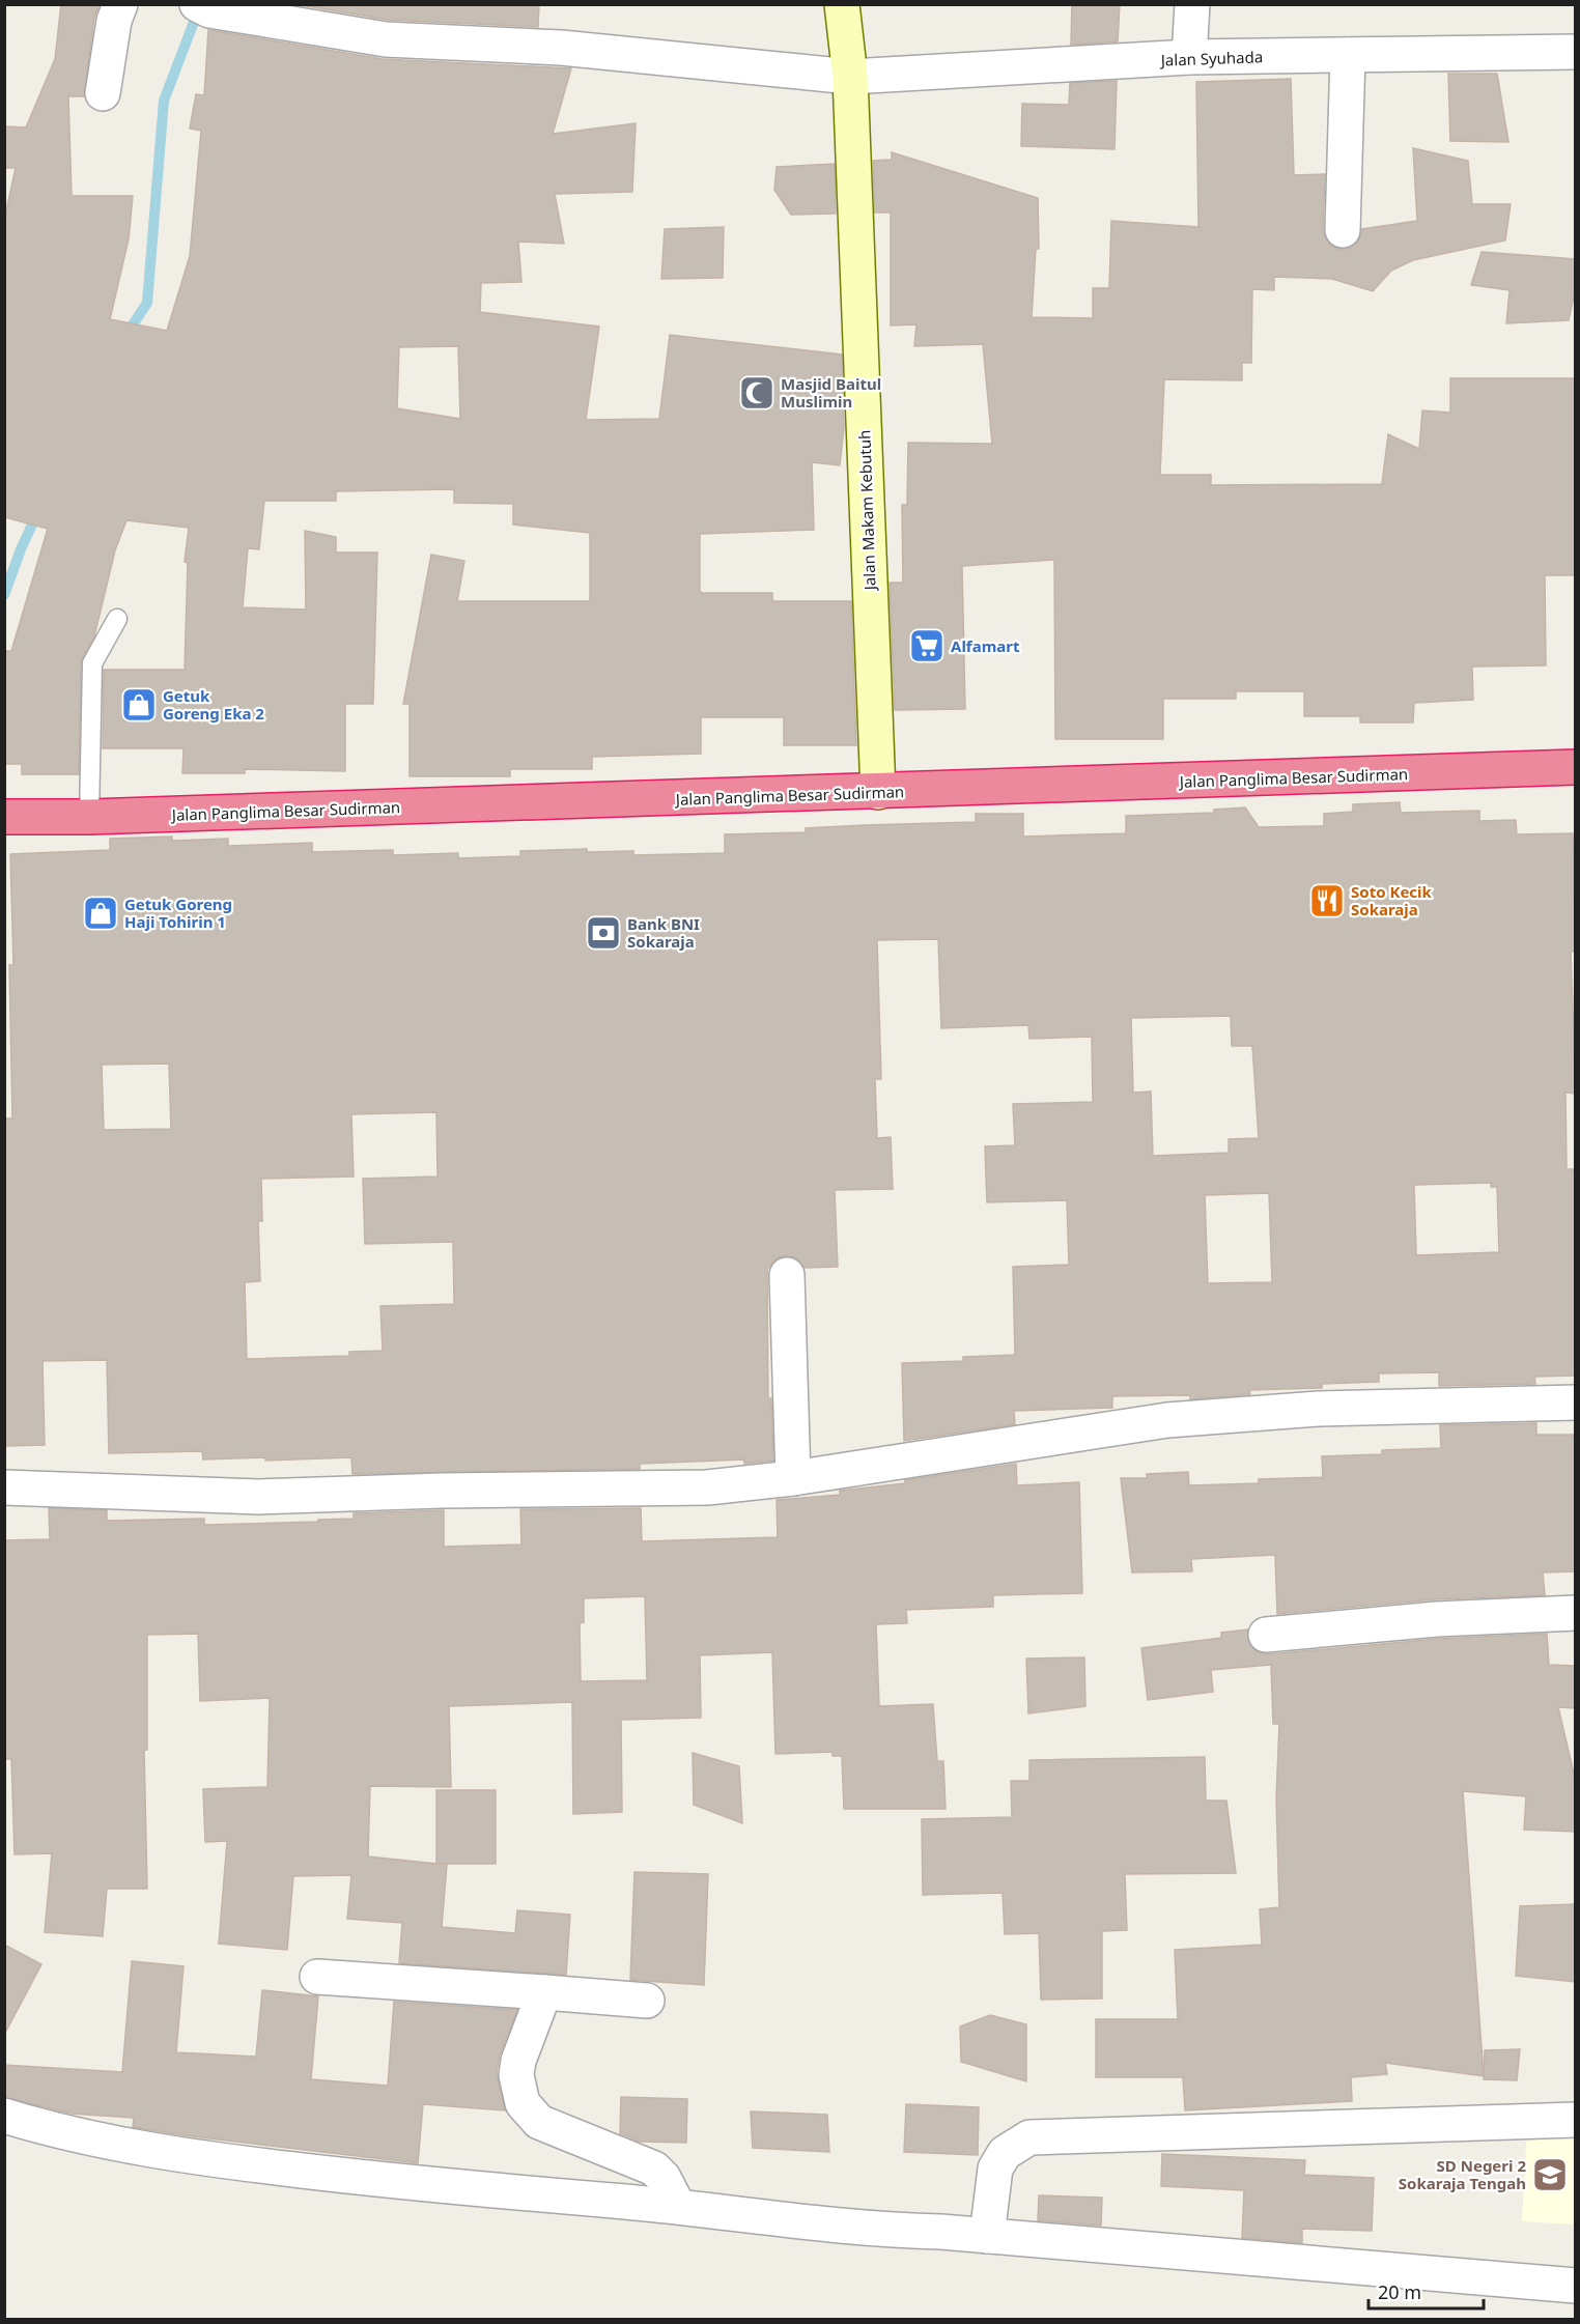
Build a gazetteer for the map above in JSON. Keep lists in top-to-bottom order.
{
  "streets": {
    "highway": ["Jalan Panglima Besar Sudirman"],
    "street": ["Jalan Syuhada", "Jalan Makam Kebutuh"]
  },
  "crossings": [
    ["Jalan Syuhada", "Jalan Makam Kebutuh"],
    ["Jalan Makam Kebutuh", "Jalan Panglima Besar Sudirman"]
  ],
  "places": {
    "mosque": ["Masjid Baitul Muslimin"],
    "supermarket": ["Alfamart"],
    "shop": ["Getuk Goreng Eka 2", "Getuk Goreng Haji Tohirin 1"],
    "restaurant": ["Soto Kecik Sokaraja"],
    "bank": ["Bank BNI Sokaraja"],
    "school or university": ["SD Negeri 2 Sokaraja Tengah"]
  },
  "scale_bar": "20 m"
}
